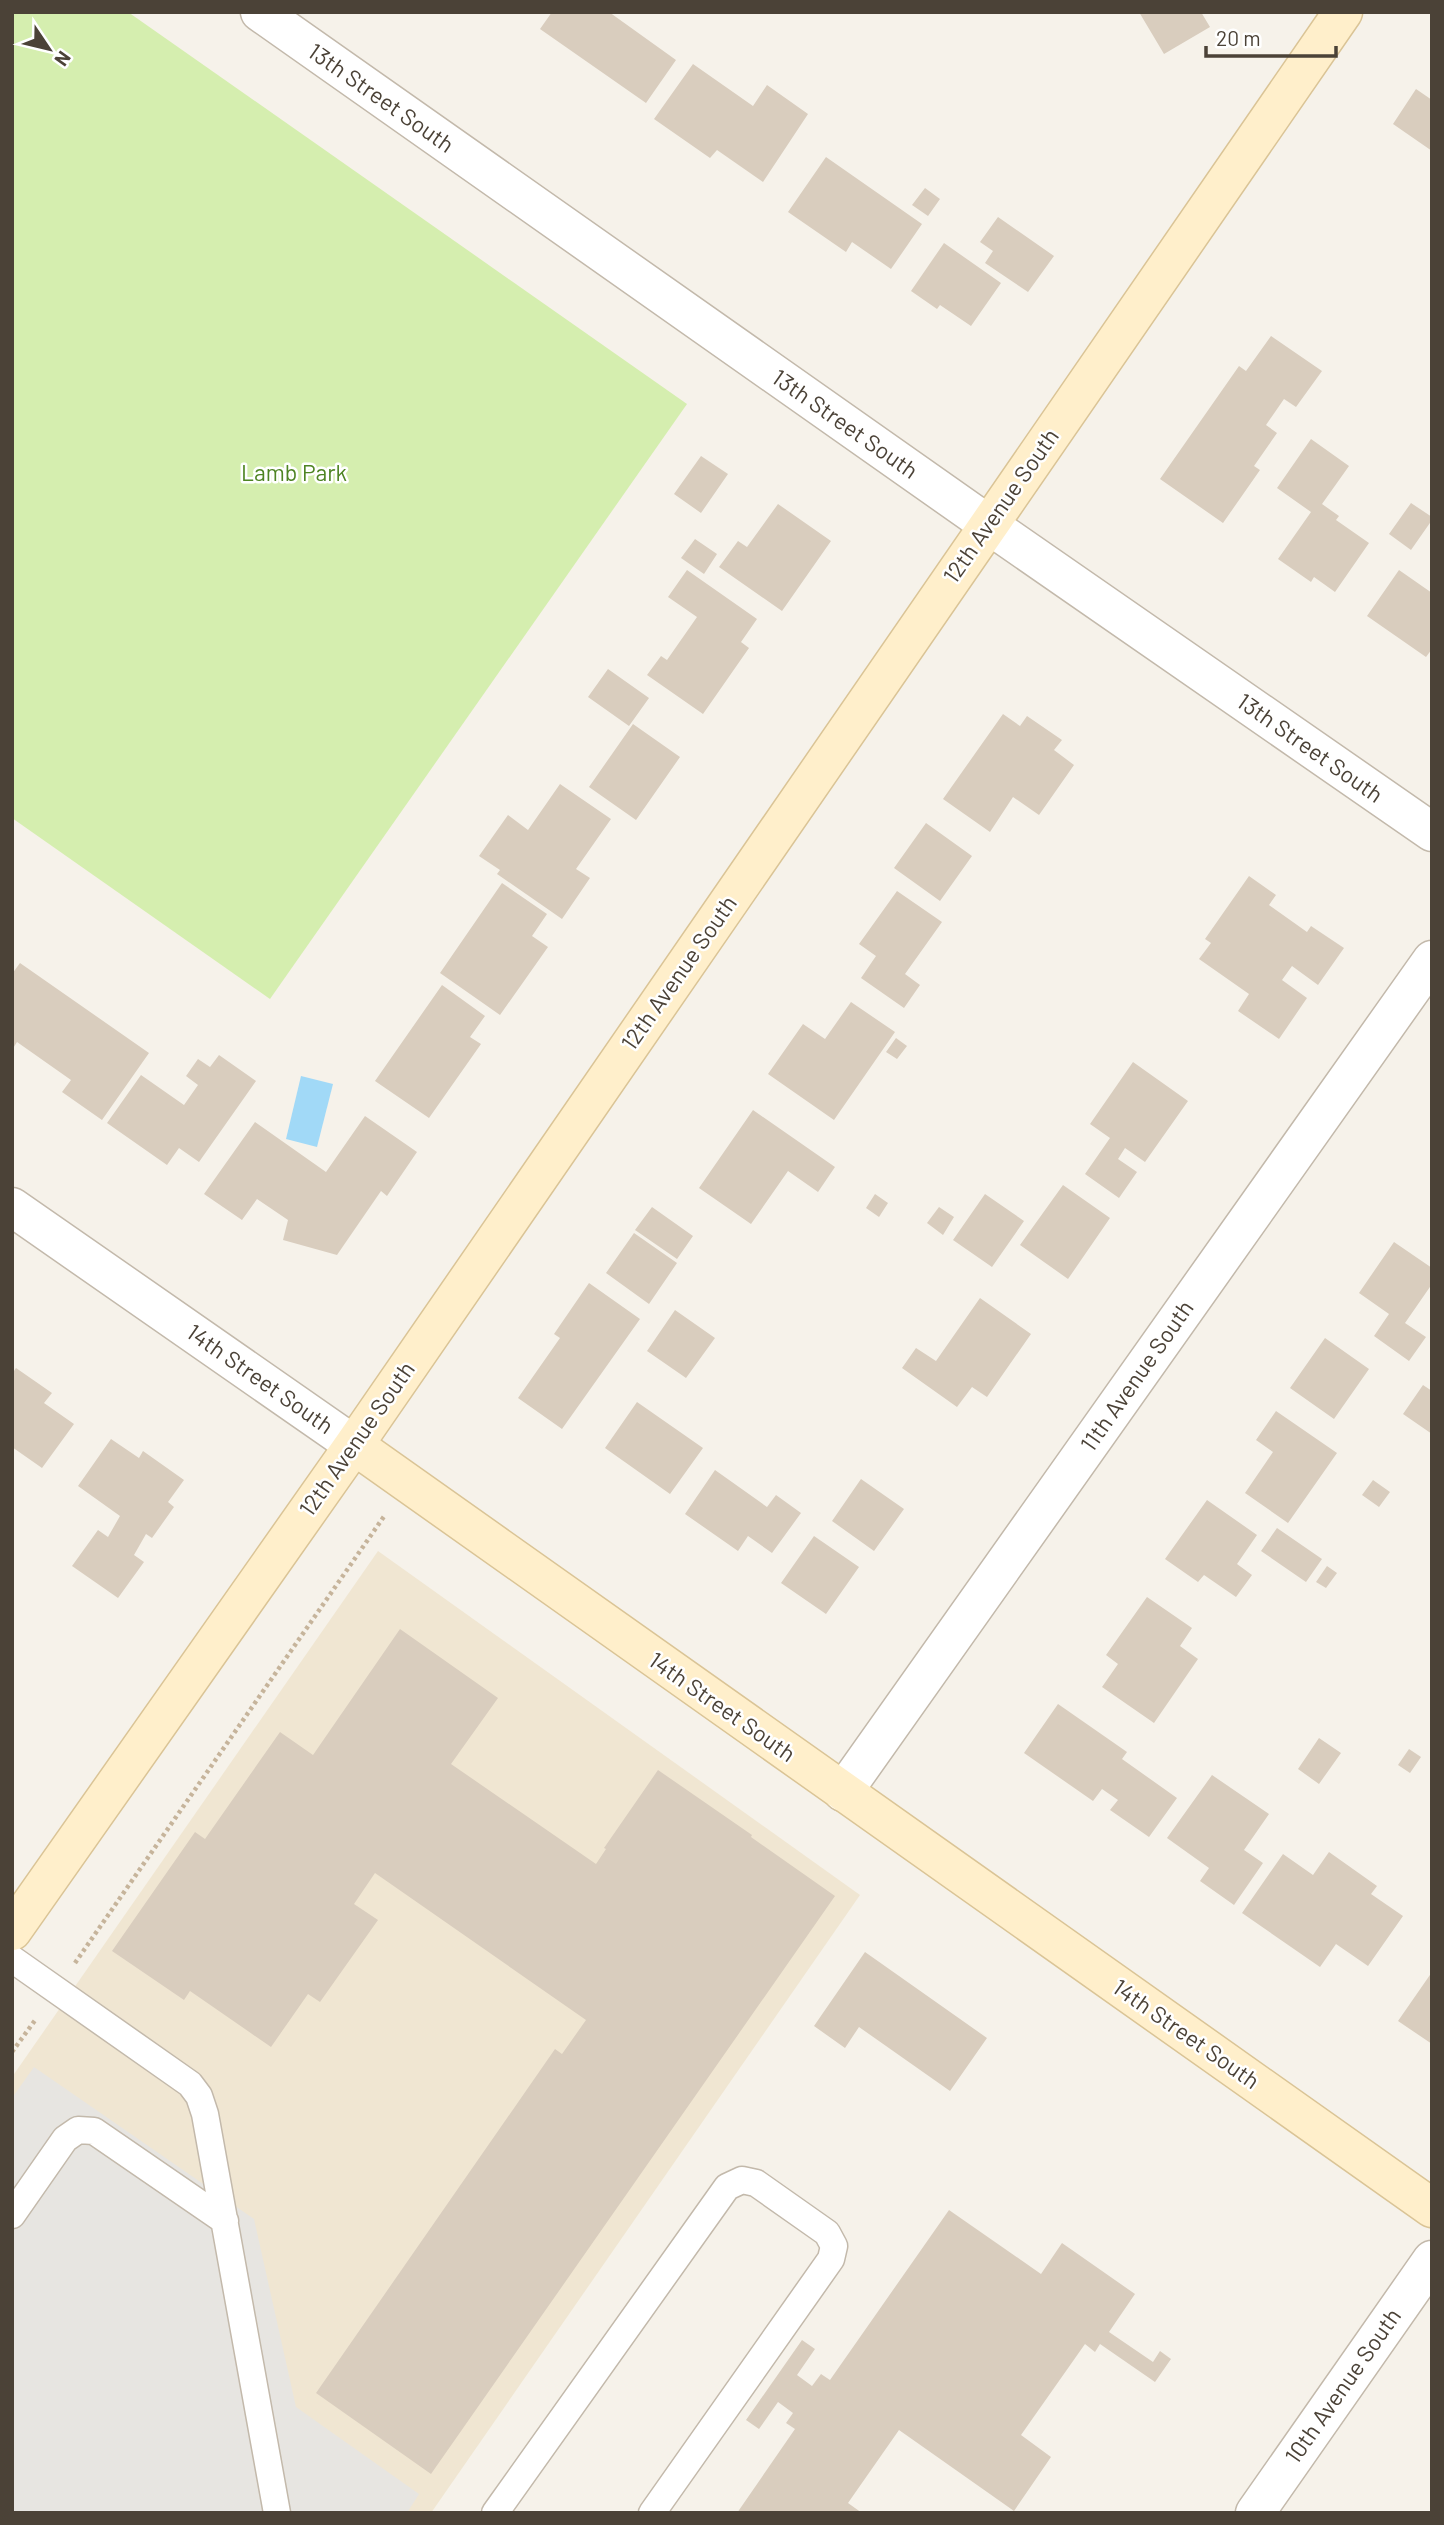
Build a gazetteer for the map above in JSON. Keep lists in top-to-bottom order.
{
  "streets": {
    "street": [
      "13th Street South",
      "12th Avenue South",
      "11th Avenue South",
      "14th Street South",
      "10th Avenue South"
    ]
  },
  "crossings": [
    ["13th Street South", "12th Avenue South"],
    ["12th Avenue South", "14th Street South"],
    ["11th Avenue South", "14th Street South"]
  ],
  "parks": ["Lamb Park"],
  "scale_bar": "20 m",
  "north": "bottom right"
}
